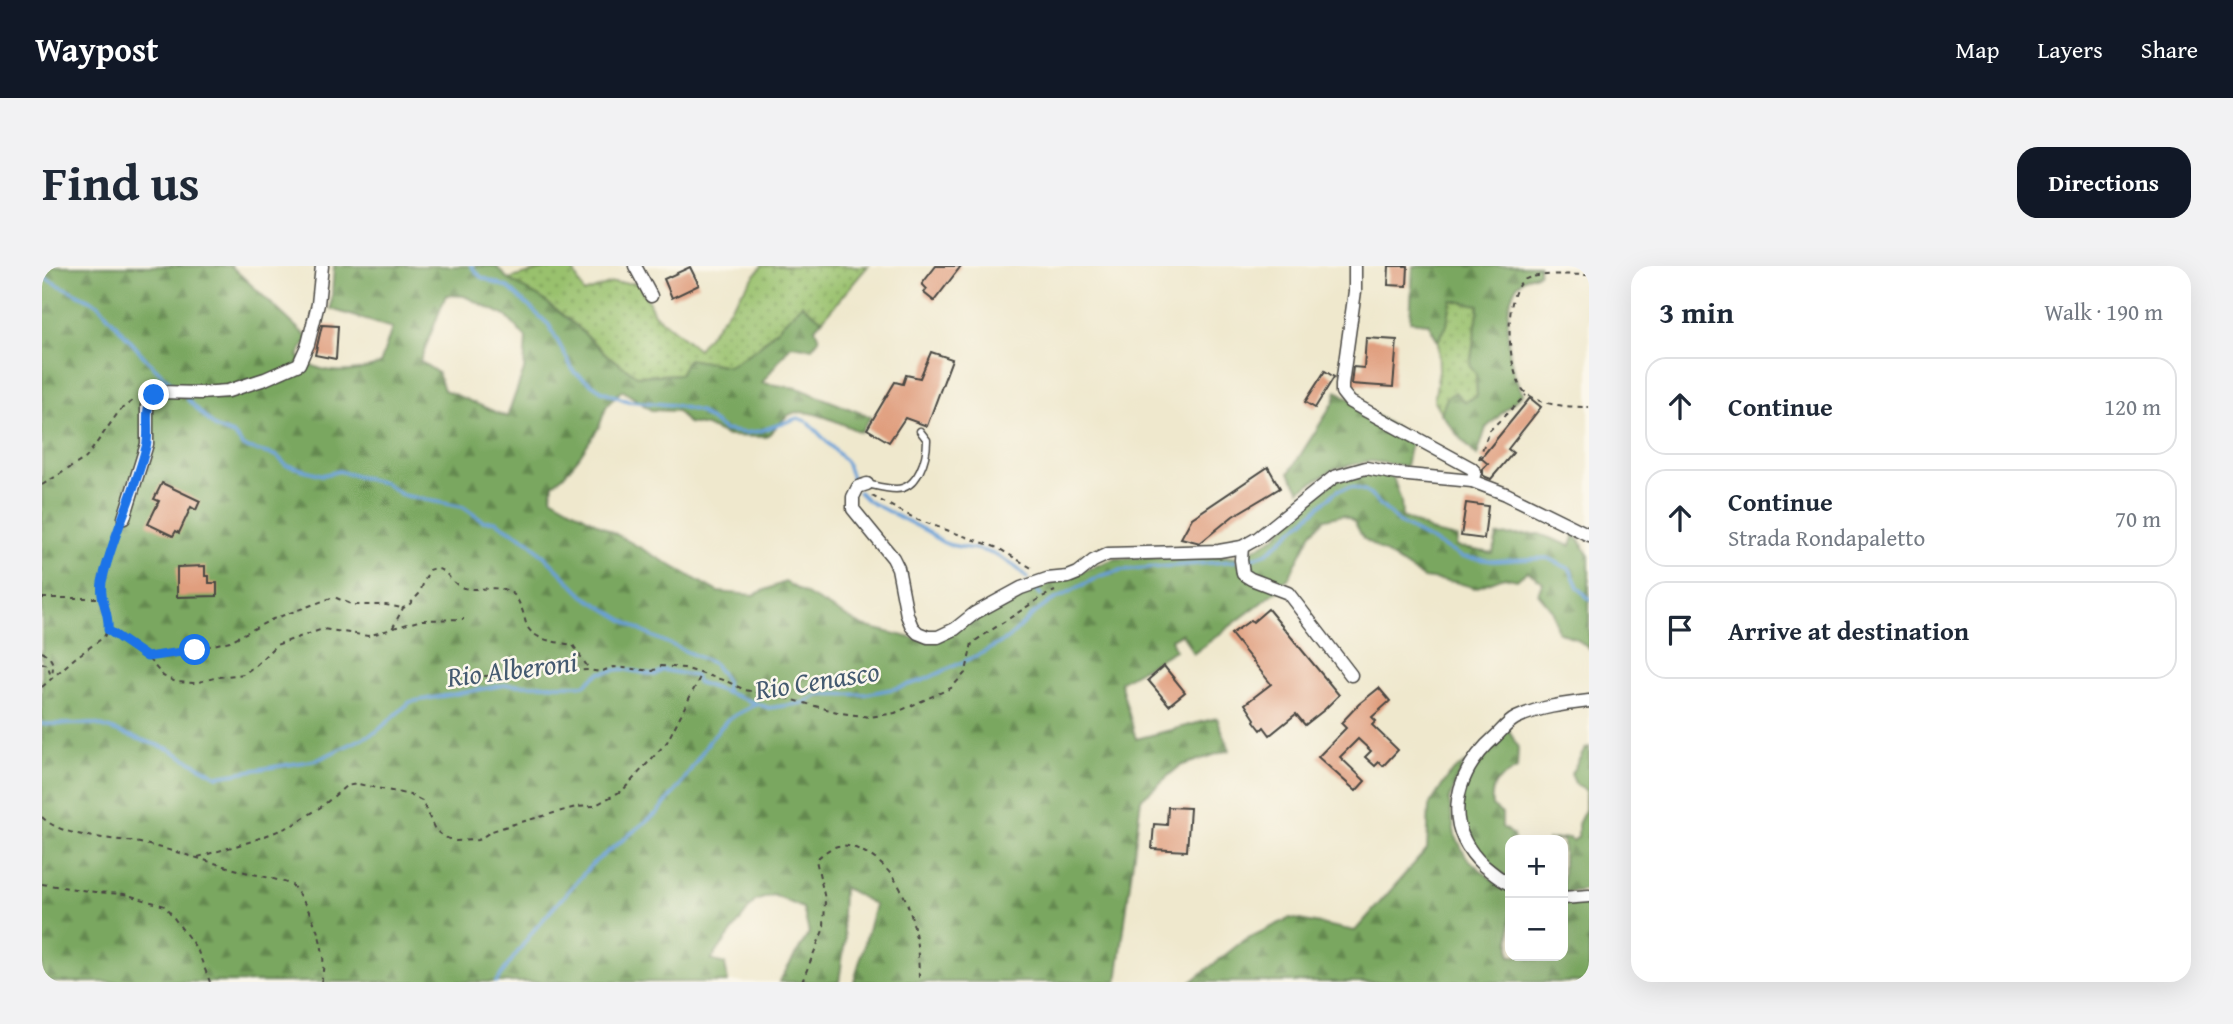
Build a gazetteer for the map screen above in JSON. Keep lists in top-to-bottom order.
{
  "water": ["Rio Alberoni", "Rio Cenasco"],
  "page": {
    "header": "Waypost",
    "nav": ["Map", "Layers", "Share"],
    "title": "Find us",
    "buttons": "Directions",
    "heading": ["3 min", "Walk · 190 m"],
    "list": [
      ["Continue", "120 m"],
      ["Continue", "Strada Rondapaletto", "70 m"],
      "Arrive at destination"
    ],
    "map_buttons": ["+", "−"]
  }
}
